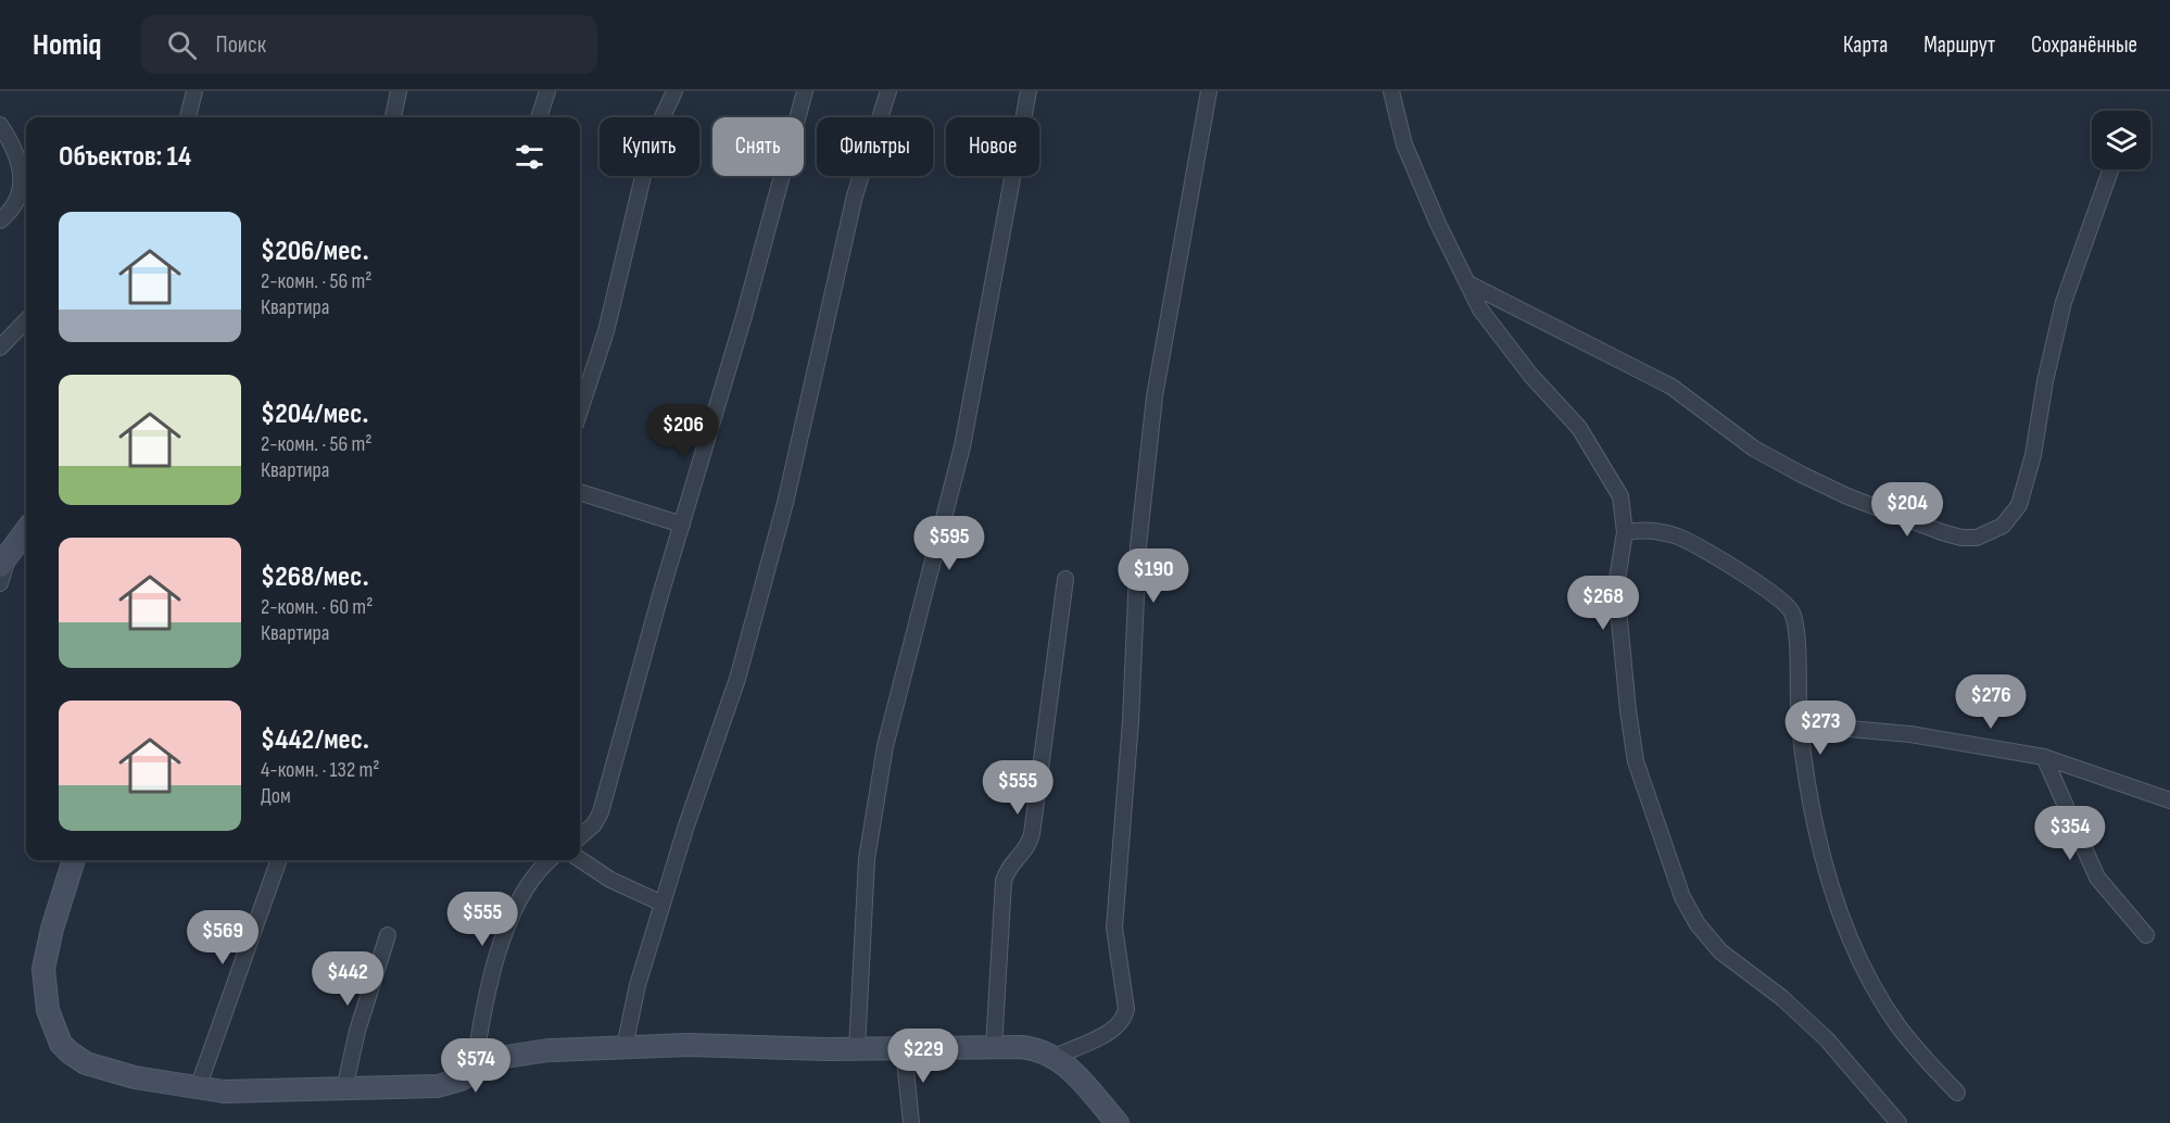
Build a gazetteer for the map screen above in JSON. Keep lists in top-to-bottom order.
{
  "page": {
    "header": "Homiq",
    "search": "Поиск",
    "nav": ["Карта", "Маршрут", "Сохранённые"],
    "chip": [
      "Купить",
      "Снять",
      "Фильтры",
      "Новое"
    ],
    "heading": "Объектов: 14",
    "list": [
      {
        "name": "$206/мес.",
        "note": "2-комн. · 56 m² · Квартира"
      },
      {
        "name": "$204/мес.",
        "note": "2-комн. · 56 m² · Квартира"
      },
      {
        "name": "$268/мес.",
        "note": "2-комн. · 60 m² · Квартира"
      },
      {
        "name": "$442/мес.",
        "note": "4-комн. · 132 m² · Дом"
      }
    ],
    "price": [
      "$206",
      "$204",
      "$595",
      "$190",
      "$268",
      "$276",
      "$273",
      "$555",
      "$354",
      "$555",
      "$569",
      "$442",
      "$229",
      "$574"
    ]
  }
}
